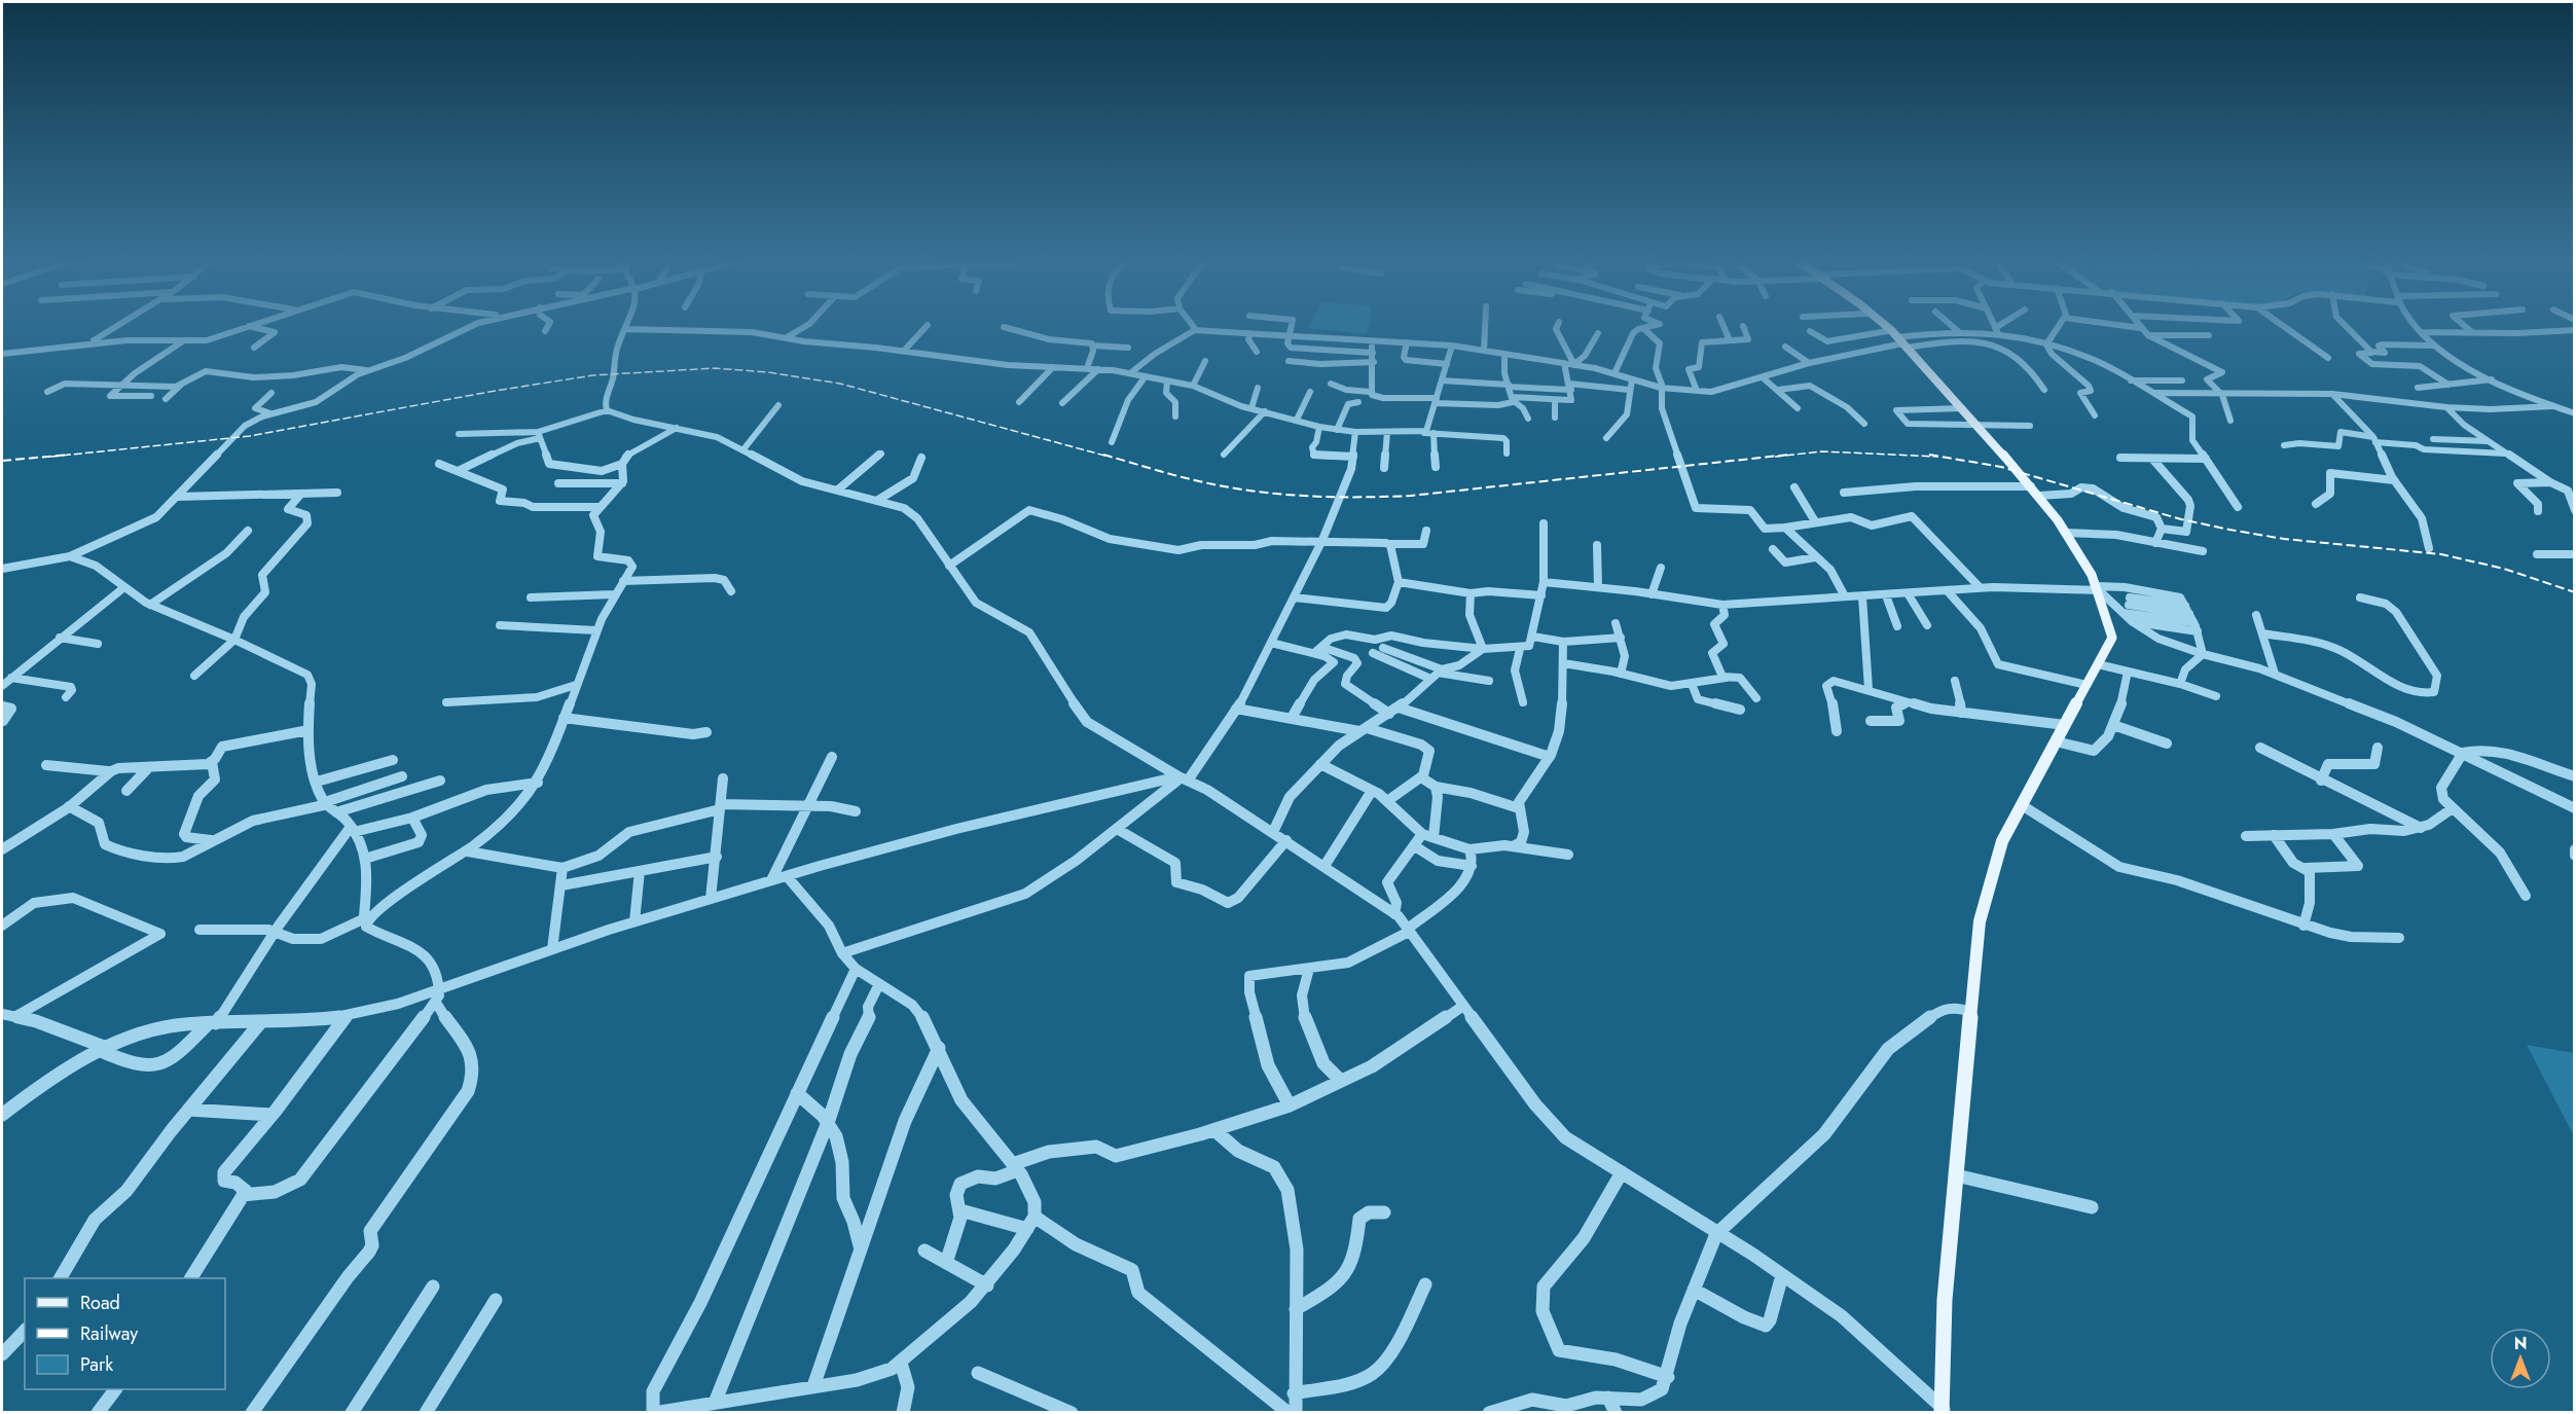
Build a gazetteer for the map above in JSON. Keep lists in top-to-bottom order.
{
  "legend": ["Road", "Railway", "Park"],
  "north": "top"
}
